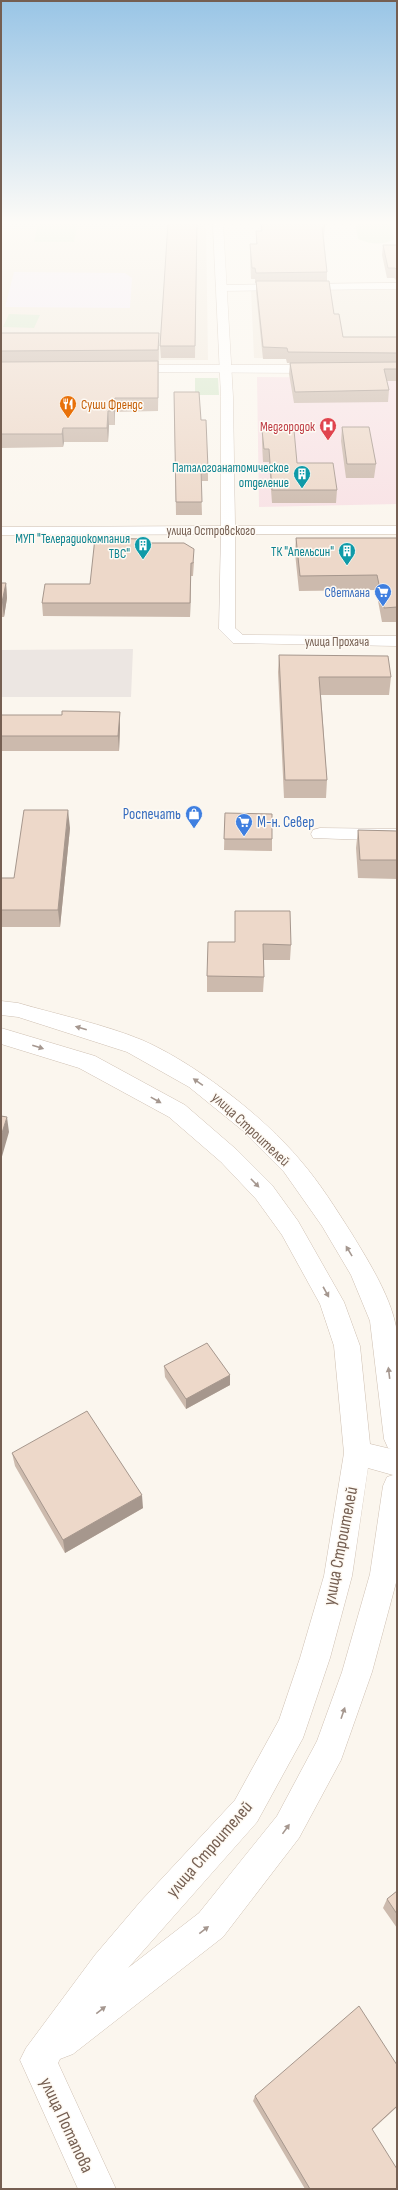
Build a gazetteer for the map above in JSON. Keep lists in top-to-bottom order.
{
  "streets": {
    "street": [
      "улица Островского",
      "улица Прохача",
      "улица Строителей",
      "улица Потапова"
    ]
  },
  "crossings": [
    ["улица Островского", "улица Прохача"],
    ["улица Строителей", "улица Потапова"]
  ],
  "places": {
    "restaurant": ["Суши Френдс"],
    "hospital": ["Медгородок"],
    "building": ["Паталогоанатомическое отделение", "МУП \"Телерадиокомпания ТВС\"", "ТК \"Апельсин\""],
    "supermarket": ["Светлана", "М-н. Север"],
    "shop": ["Роспечать"]
  }
}
